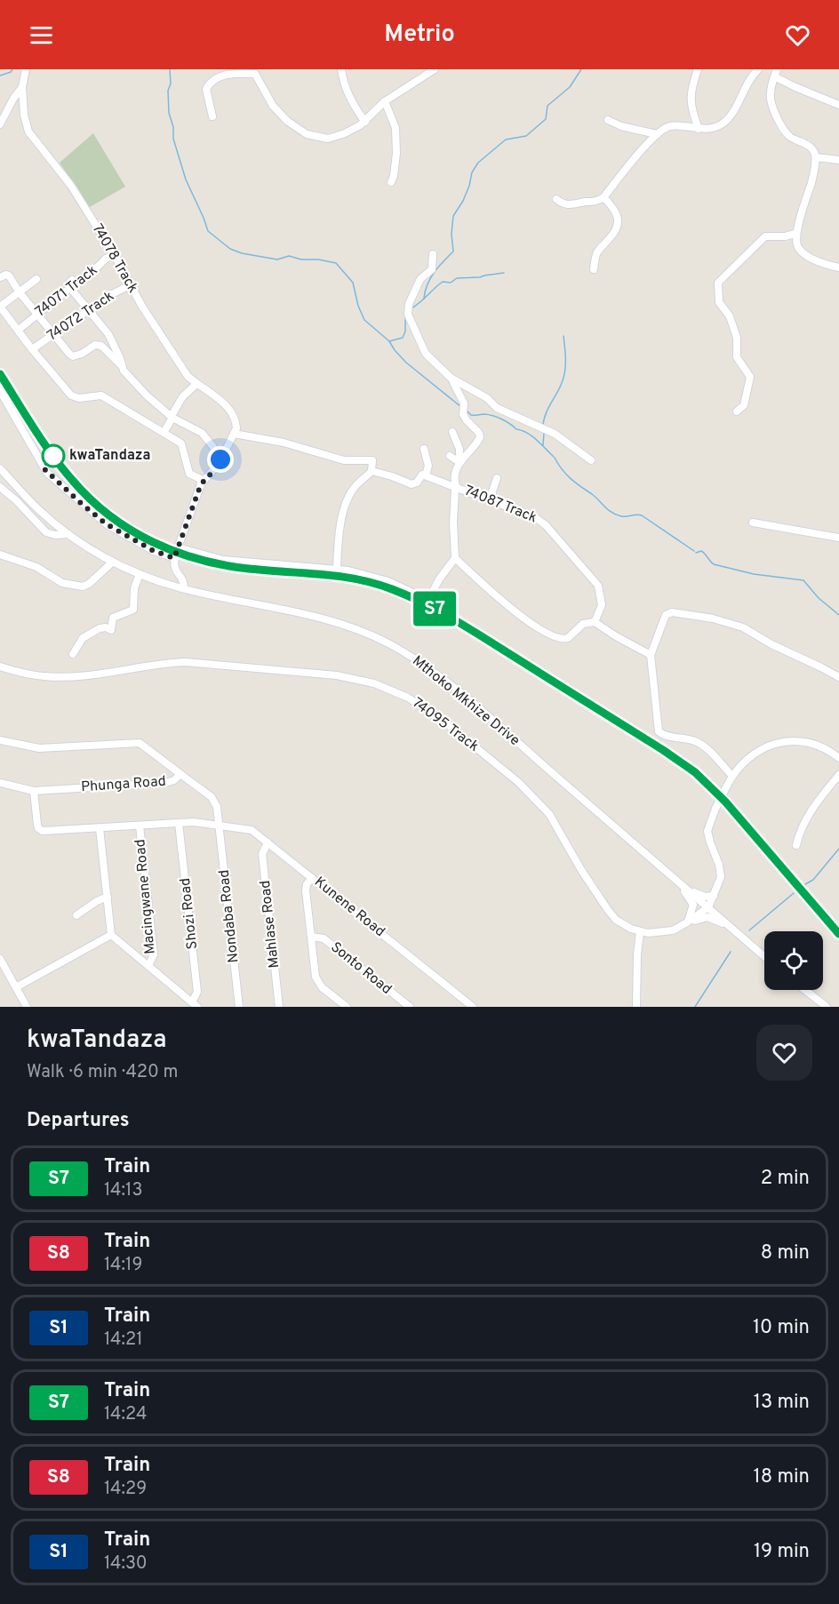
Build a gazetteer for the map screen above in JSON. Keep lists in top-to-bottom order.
{
  "streets": {
    "street": [
      "74078 Track",
      "74071 Track",
      "74072 Track",
      "74087 Track",
      "Mthoko Mkhize Drive",
      "74095 Track",
      "Phunga Road",
      "Macingwane Road",
      "Kunene Road",
      "Shozi Road",
      "Nondaba Road",
      "Mahlase Road",
      "Sonto Road"
    ]
  },
  "crossings": [
    ["74078 Track", "74071 Track"],
    ["74078 Track", "74072 Track"],
    ["Mthoko Mkhize Drive", "74095 Track"],
    ["Phunga Road", "Kunene Road"],
    ["Macingwane Road", "Kunene Road"],
    ["Kunene Road", "Shozi Road"],
    ["Kunene Road", "Nondaba Road"],
    ["Kunene Road", "Mahlase Road"]
  ],
  "places": ["kwaTandaza"],
  "page": {
    "header": "Metrio",
    "on_map": "S7",
    "heading": [
      ["kwaTandaza", "Walk · 6 min · 420 m"],
      "Departures"
    ],
    "list": [
      {
        "mark": "S7",
        "name": "Train",
        "note": "14:13",
        "value": "2 min"
      },
      {
        "mark": "S8",
        "name": "Train",
        "note": "14:19",
        "value": "8 min"
      },
      {
        "mark": "S1",
        "name": "Train",
        "note": "14:21",
        "value": "10 min"
      },
      {
        "mark": "S7",
        "name": "Train",
        "note": "14:24",
        "value": "13 min"
      },
      {
        "mark": "S8",
        "name": "Train",
        "note": "14:29",
        "value": "18 min"
      },
      {
        "mark": "S1",
        "name": "Train",
        "note": "14:30",
        "value": "19 min"
      }
    ]
  }
}
